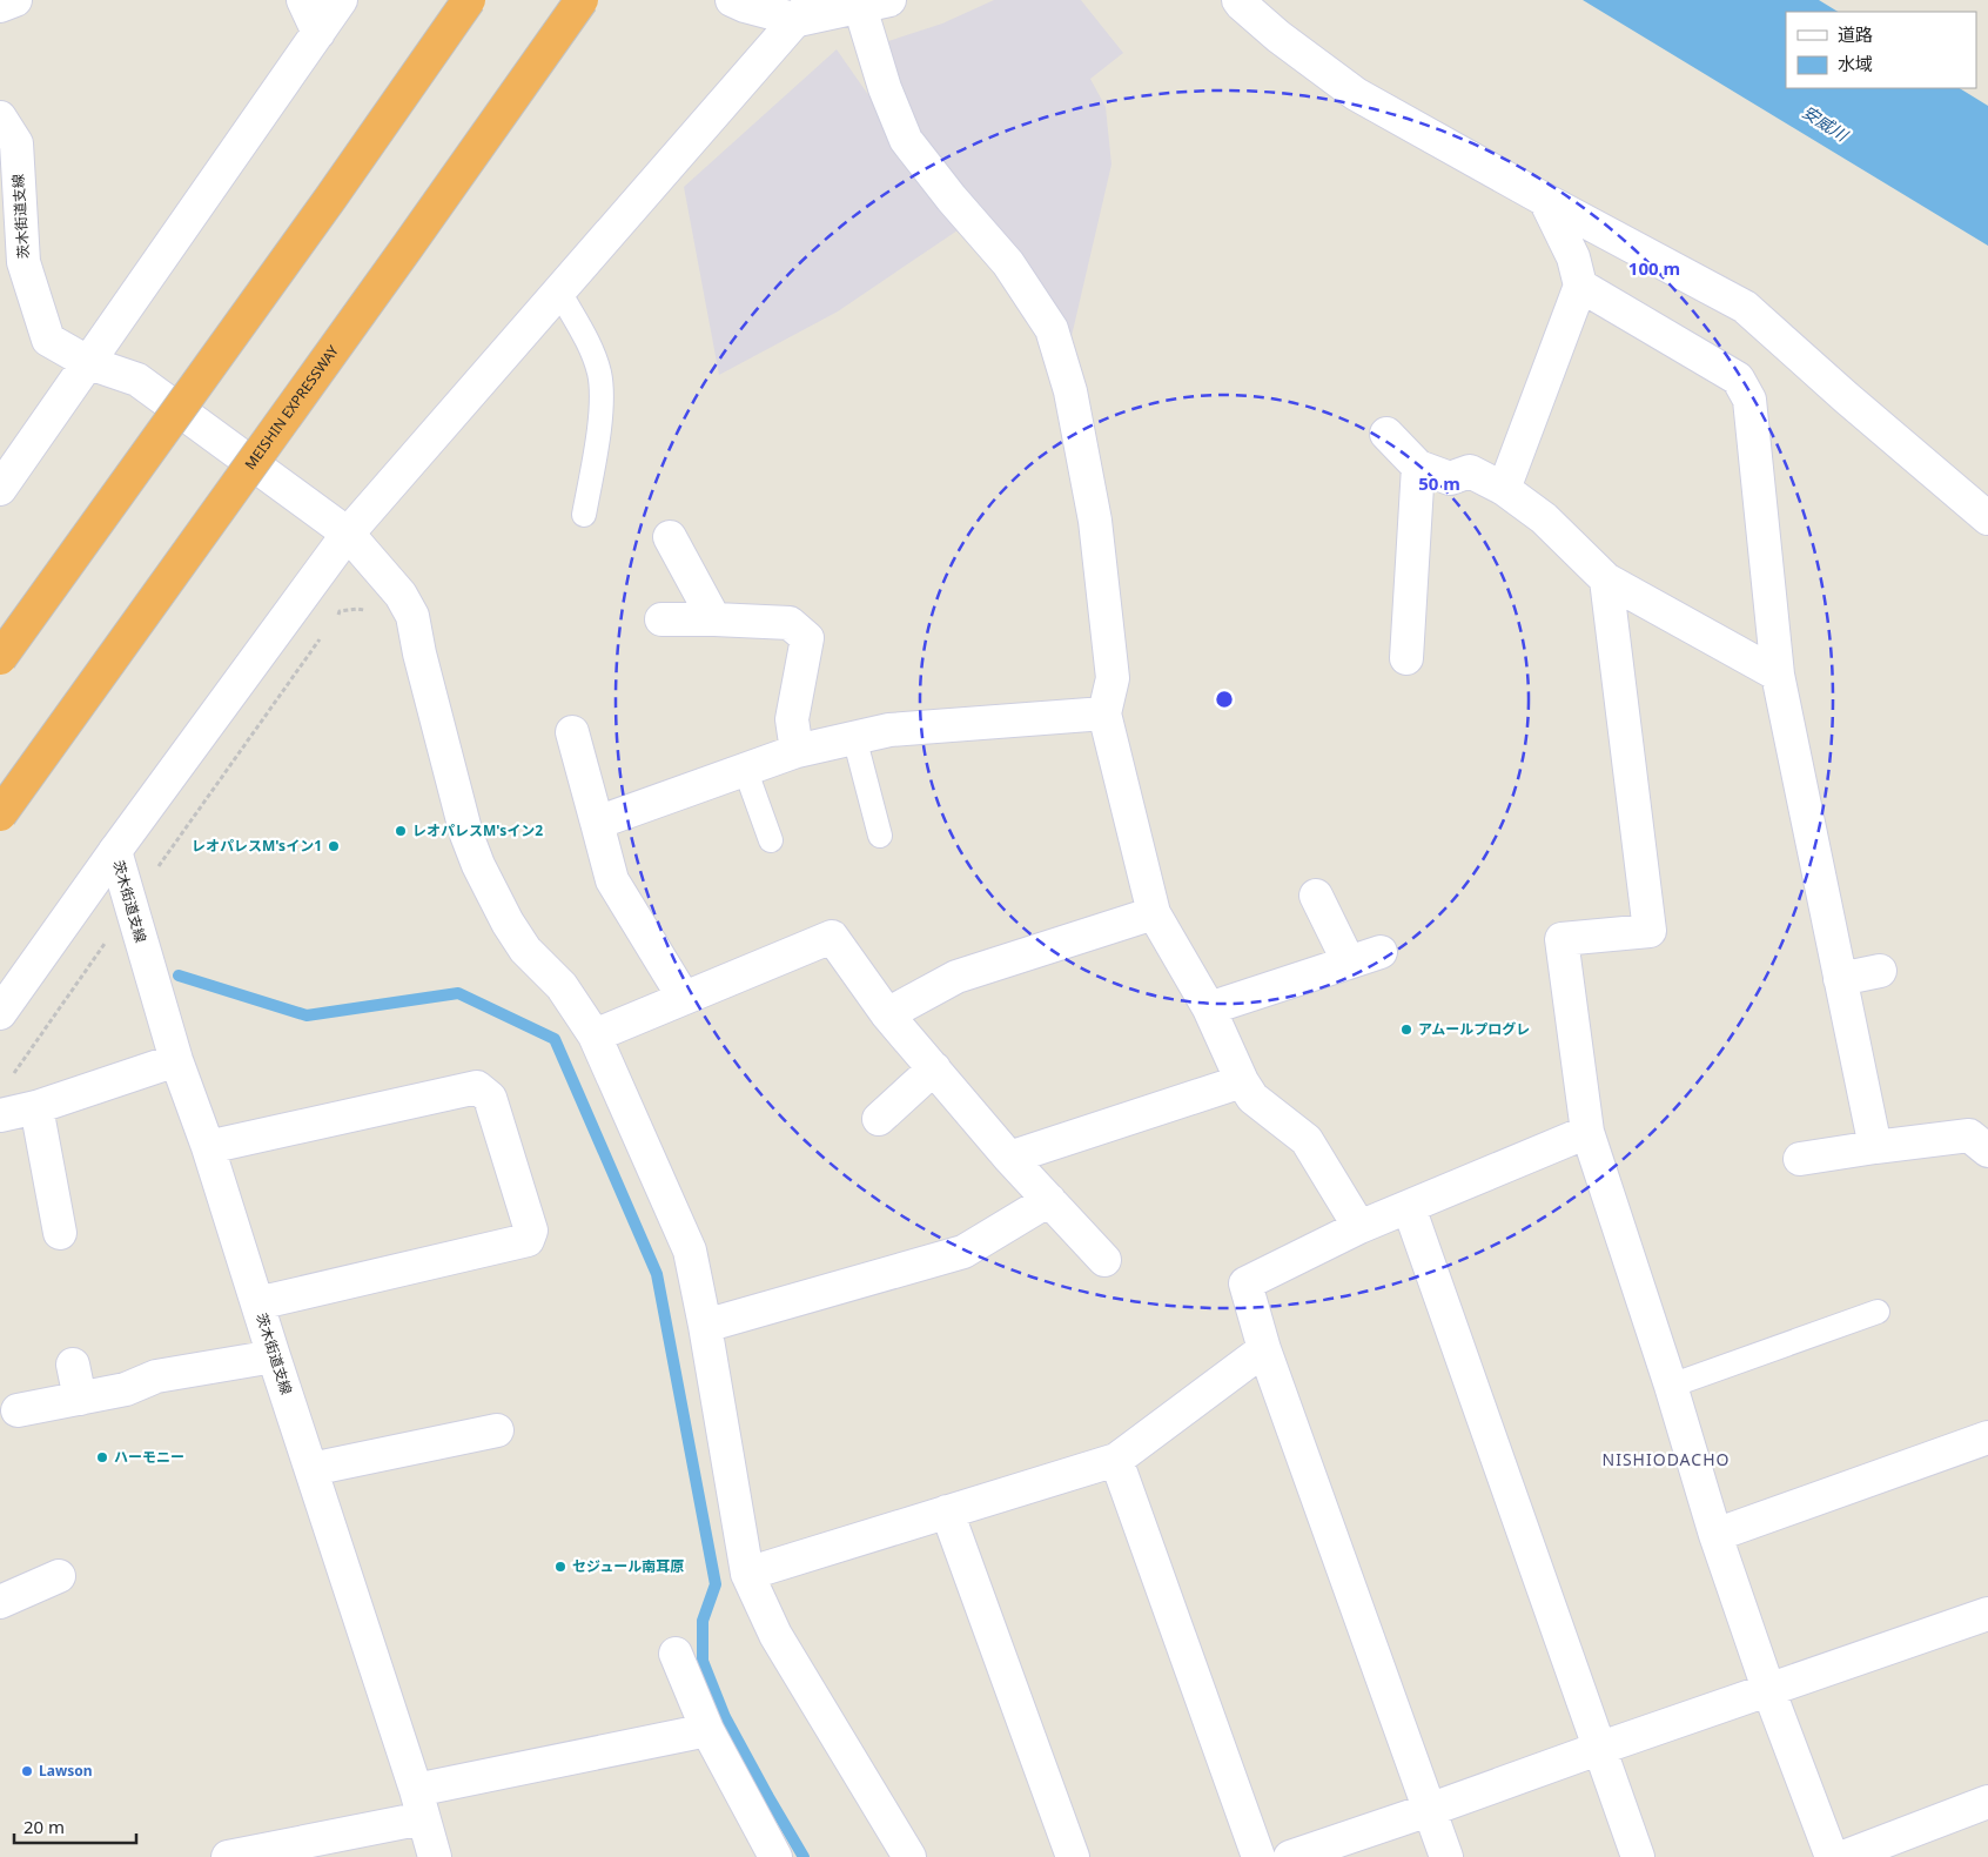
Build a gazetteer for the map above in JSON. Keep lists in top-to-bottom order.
{
  "streets": {
    "highway": ["MEISHIN EXPRESSWAY"],
    "street": ["茨木街道支線"]
  },
  "districts": ["NISHIODACHO"],
  "water": ["安威川"],
  "places": [
    "レオパレスM'sイン2",
    "レオパレスM'sイン1",
    "アムールプログレ",
    "ハーモニー",
    "セジュール南耳原",
    "Lawson"
  ],
  "legend": ["道路", "水域"],
  "scale_bar": "20 m",
  "rings": ["100 m", "50 m"]
}
